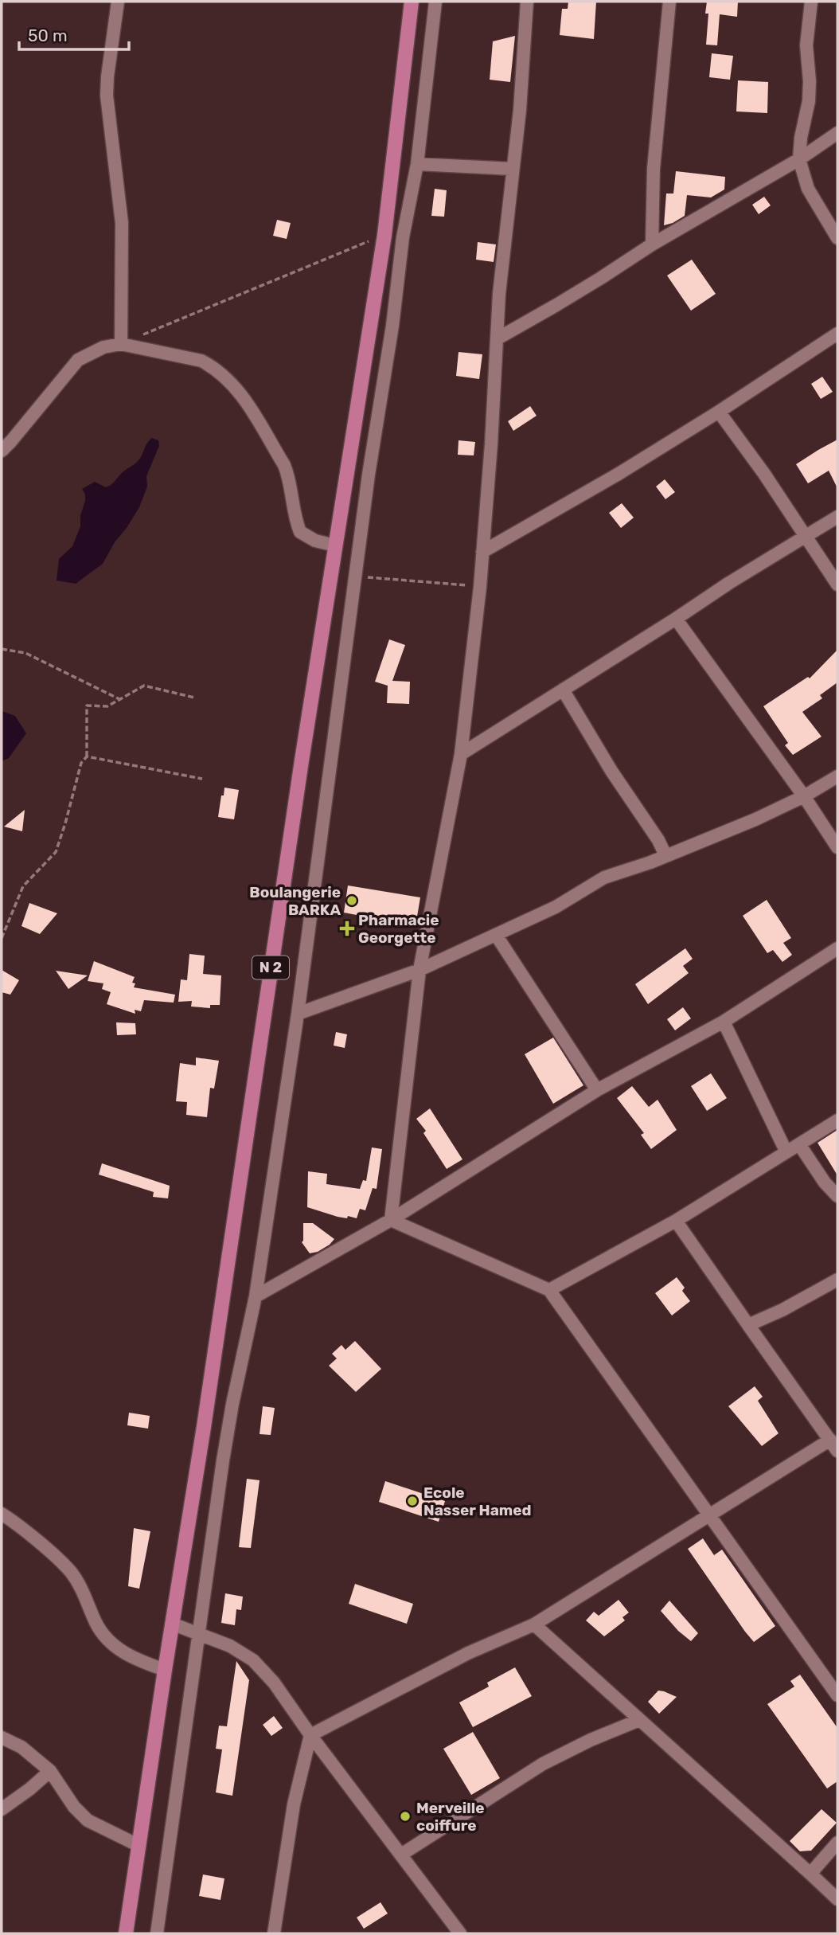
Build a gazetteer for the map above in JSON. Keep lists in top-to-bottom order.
{
  "streets": {
    "main road": ["N 2"]
  },
  "places": {
    "other": ["Boulangerie BARKA", "Ecole Nasser Hamed", "Merveille coiffure"],
    "health": ["Pharmacie Georgette"]
  },
  "scale_bar": "50 m"
}
